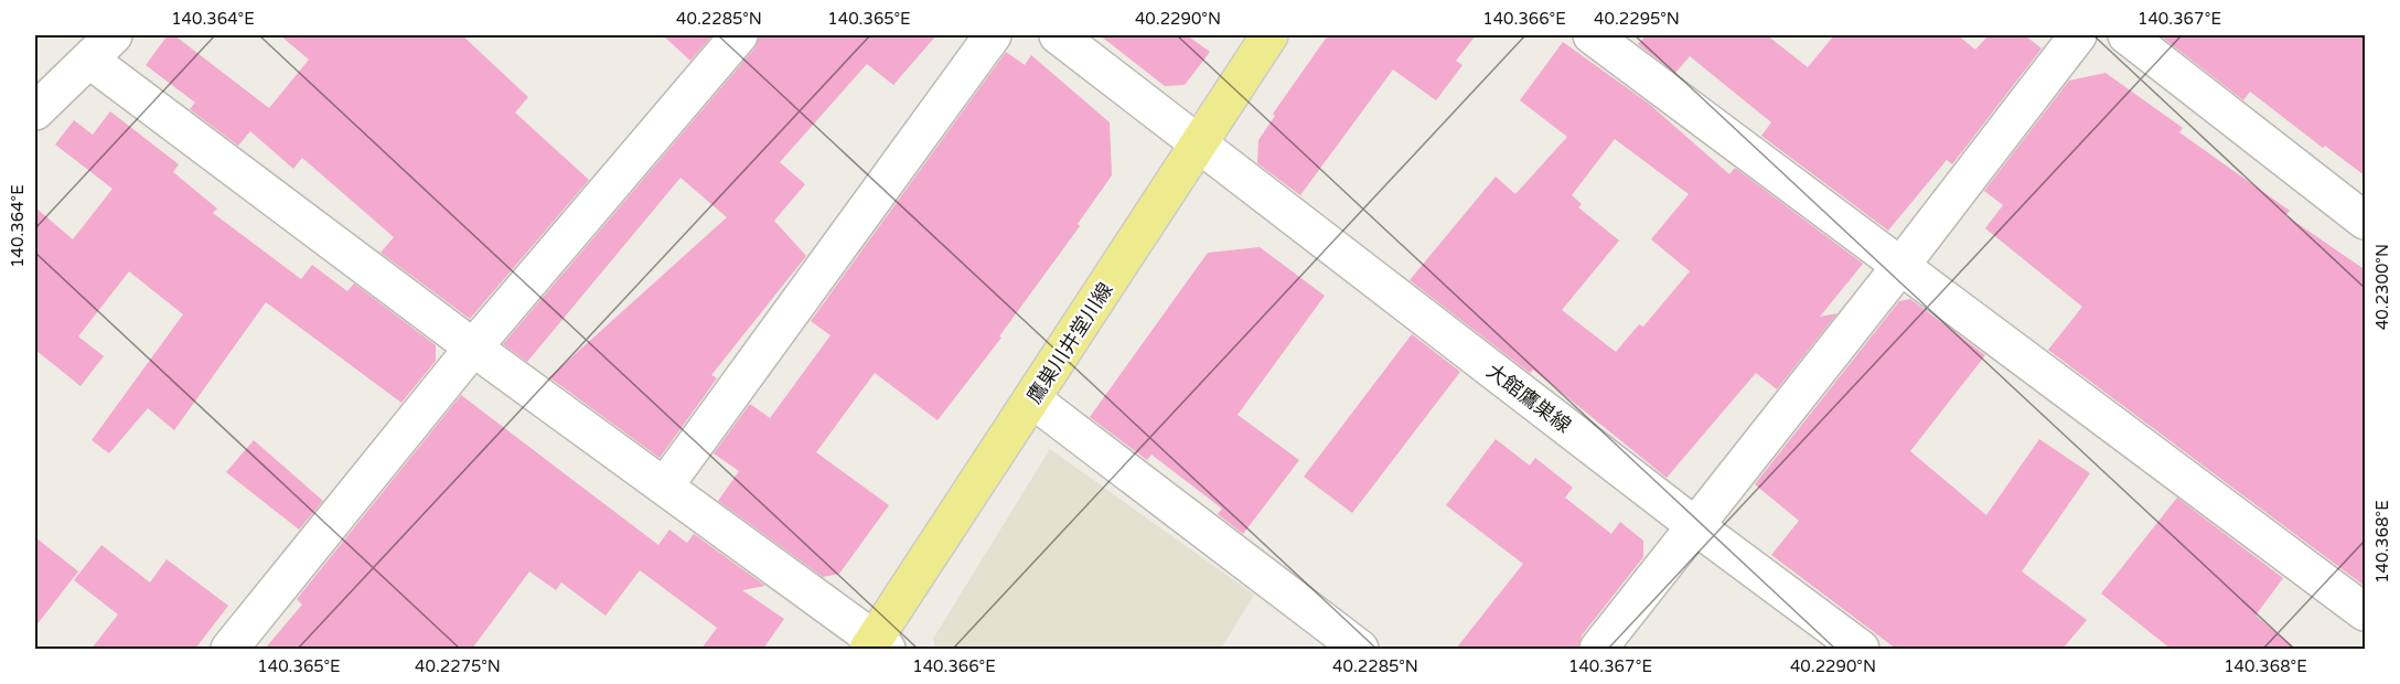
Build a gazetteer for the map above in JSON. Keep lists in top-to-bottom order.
{
  "streets": {
    "main road": ["鷹巣川井堂川線"],
    "street": ["大館鷹巣線"]
  },
  "crossings": [
    ["鷹巣川井堂川線", "大館鷹巣線"]
  ],
  "coordinates": [
    "140.364°E",
    "40.2285°N",
    "140.365°E",
    "40.2290°N",
    "140.366°E",
    "40.2295°N",
    "140.367°E",
    "40.2300°N",
    "140.368°E",
    "40.2275°N"
  ]
}
